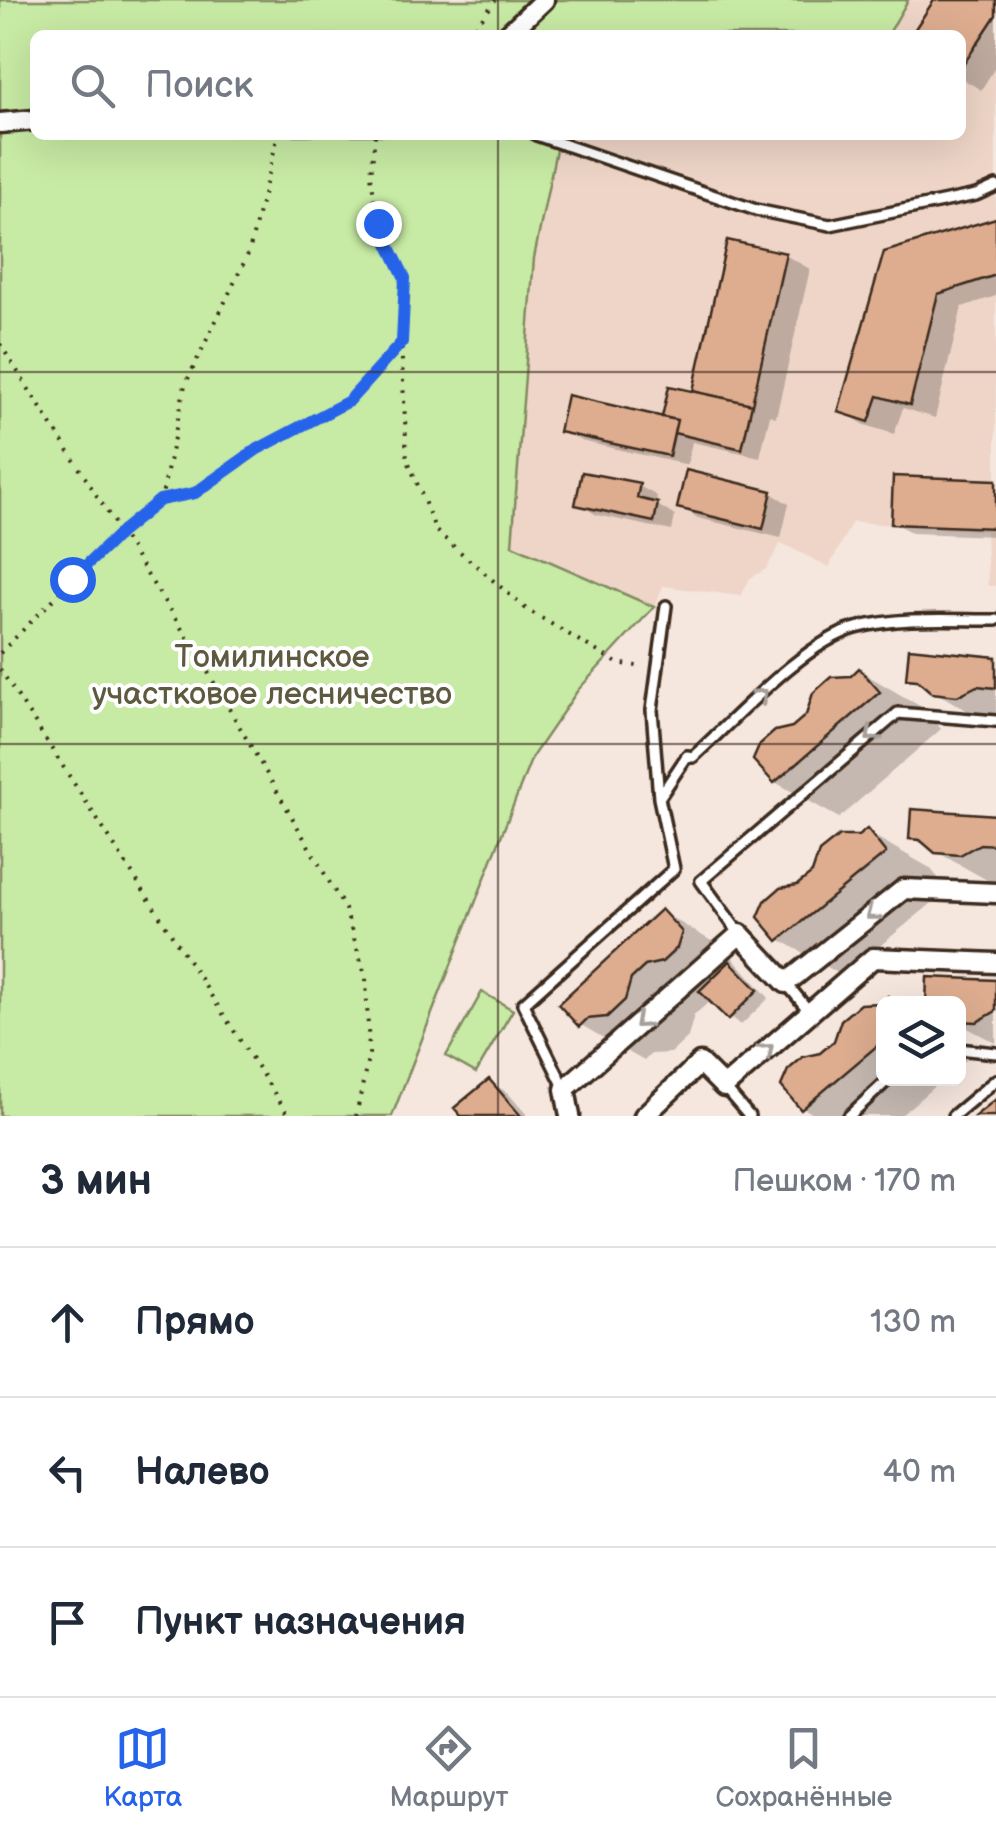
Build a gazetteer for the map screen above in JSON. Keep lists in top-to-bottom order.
{
  "parks": ["Томилинское участковое лесничество"],
  "page": {
    "search": "Поиск",
    "heading": ["3 мин", "Пешком · 170 m"],
    "list": [
      ["Прямо", "130 m"],
      ["Налево", "40 m"],
      "Пункт назначения"
    ],
    "nav": ["Карта", "Маршрут", "Сохранённые"]
  }
}
